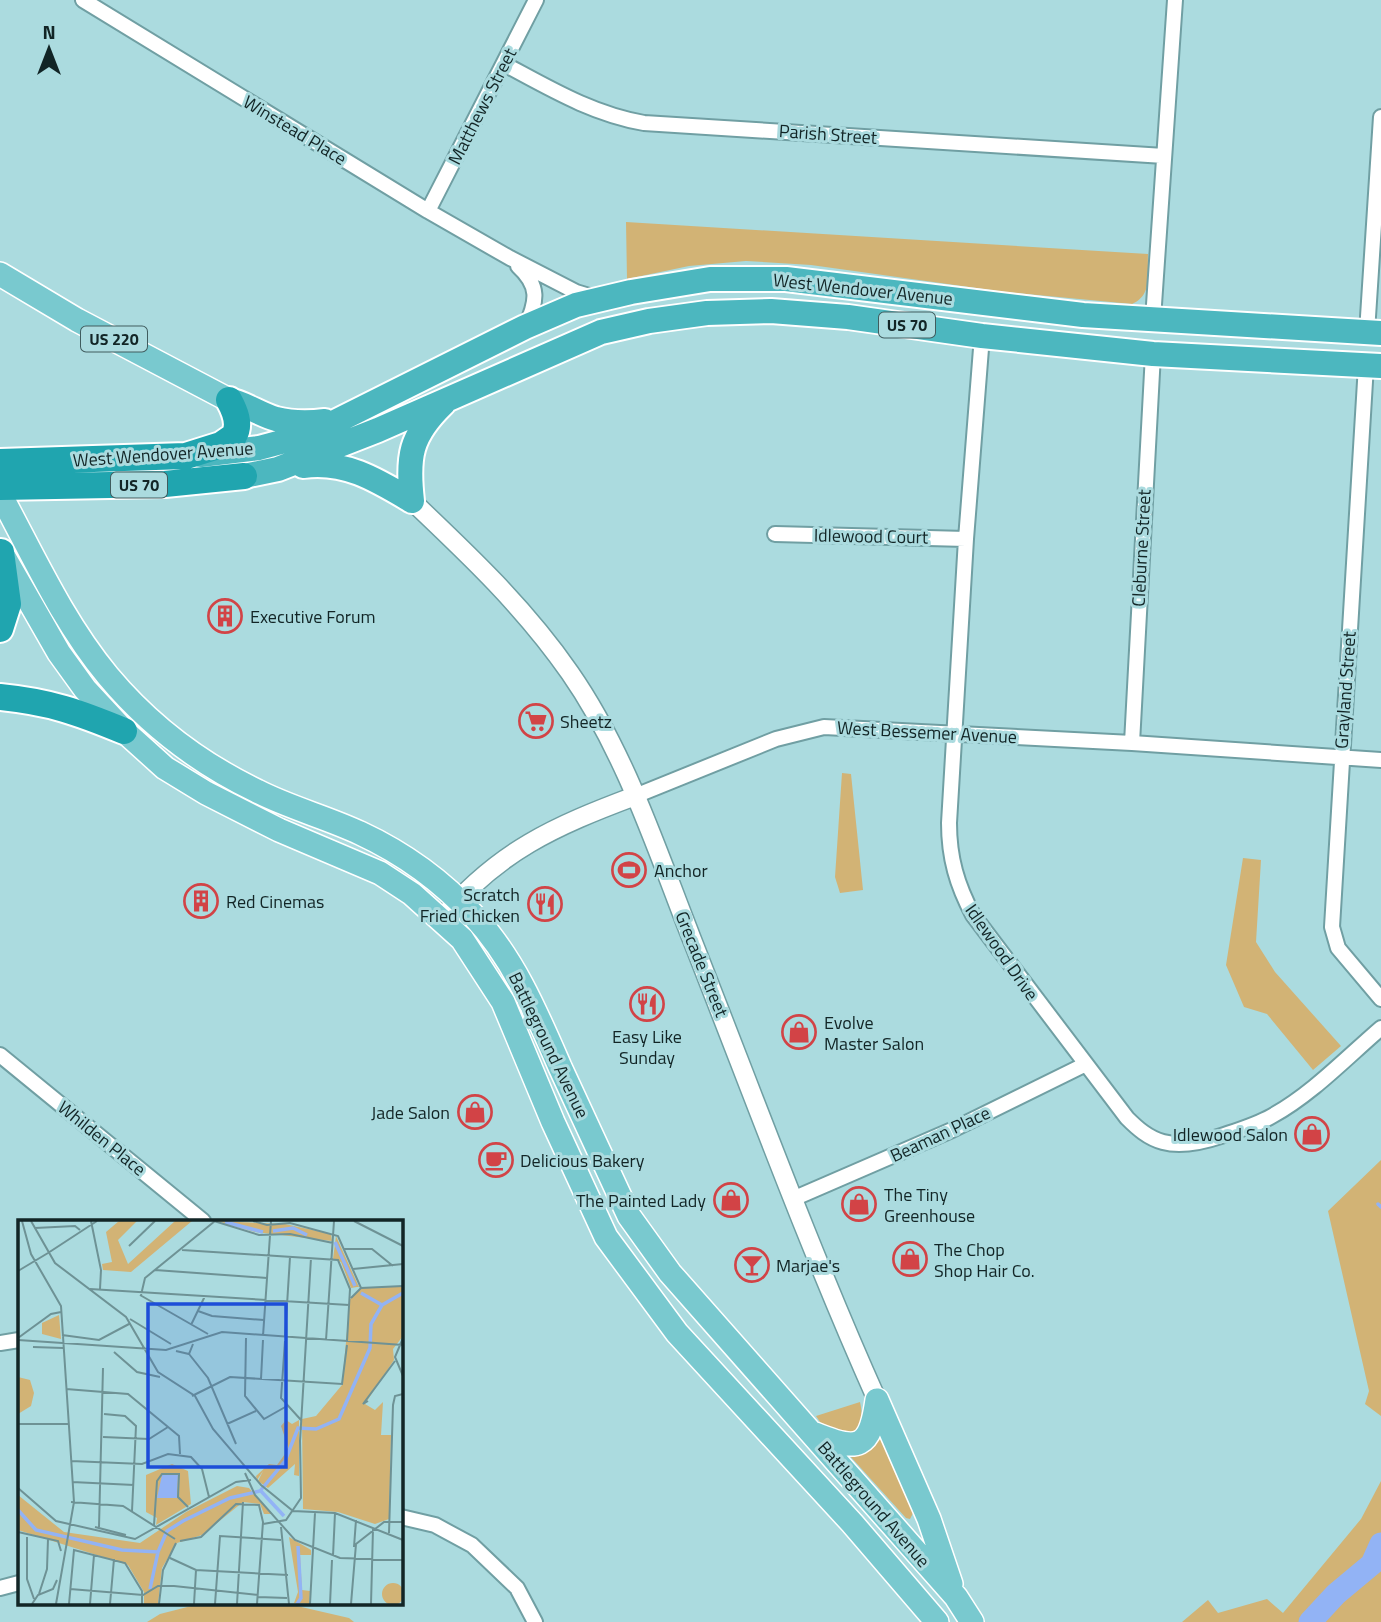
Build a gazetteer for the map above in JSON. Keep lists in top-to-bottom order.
{
  "streets": {
    "highway": ["West Wendover Avenue", "US 70", "US 220"],
    "main road": ["Battleground Avenue"],
    "street": [
      "Matthews Street",
      "Winstead Place",
      "Parish Street",
      "Idlewood Court",
      "Cleburne Street",
      "Grayland Street",
      "West Bessemer Avenue",
      "Idlewood Drive",
      "Grecade Street",
      "Beaman Place",
      "Whilden Place"
    ]
  },
  "crossings": [
    ["Matthews Street", "Winstead Place"],
    ["Matthews Street", "Parish Street"],
    ["Winstead Place", "West Wendover Avenue"],
    ["West Wendover Avenue", "US 220"],
    ["West Wendover Avenue", "Cleburne Street"],
    ["West Wendover Avenue", "Grayland Street"],
    ["West Wendover Avenue", "Idlewood Drive"],
    ["Idlewood Court", "Idlewood Drive"],
    ["Cleburne Street", "West Bessemer Avenue"],
    ["Grayland Street", "West Bessemer Avenue"],
    ["West Bessemer Avenue", "Idlewood Drive"],
    ["West Bessemer Avenue", "Grecade Street"],
    ["West Bessemer Avenue", "Battleground Avenue"],
    ["Idlewood Drive", "Beaman Place"],
    ["Grecade Street", "Beaman Place"]
  ],
  "places": {
    "building": ["Executive Forum", "Red Cinemas"],
    "supermarket": ["Sheetz"],
    "sports": ["Anchor"],
    "restaurant": ["Scratch Fried Chicken", "Easy Like Sunday"],
    "shop": [
      "Evolve Master Salon",
      "Jade Salon",
      "Idlewood Salon",
      "The Painted Lady",
      "The Tiny Greenhouse",
      "The Chop Shop Hair Co."
    ],
    "cafe": ["Delicious Bakery"],
    "bar": ["Marjae's"]
  },
  "north": "top"
}
